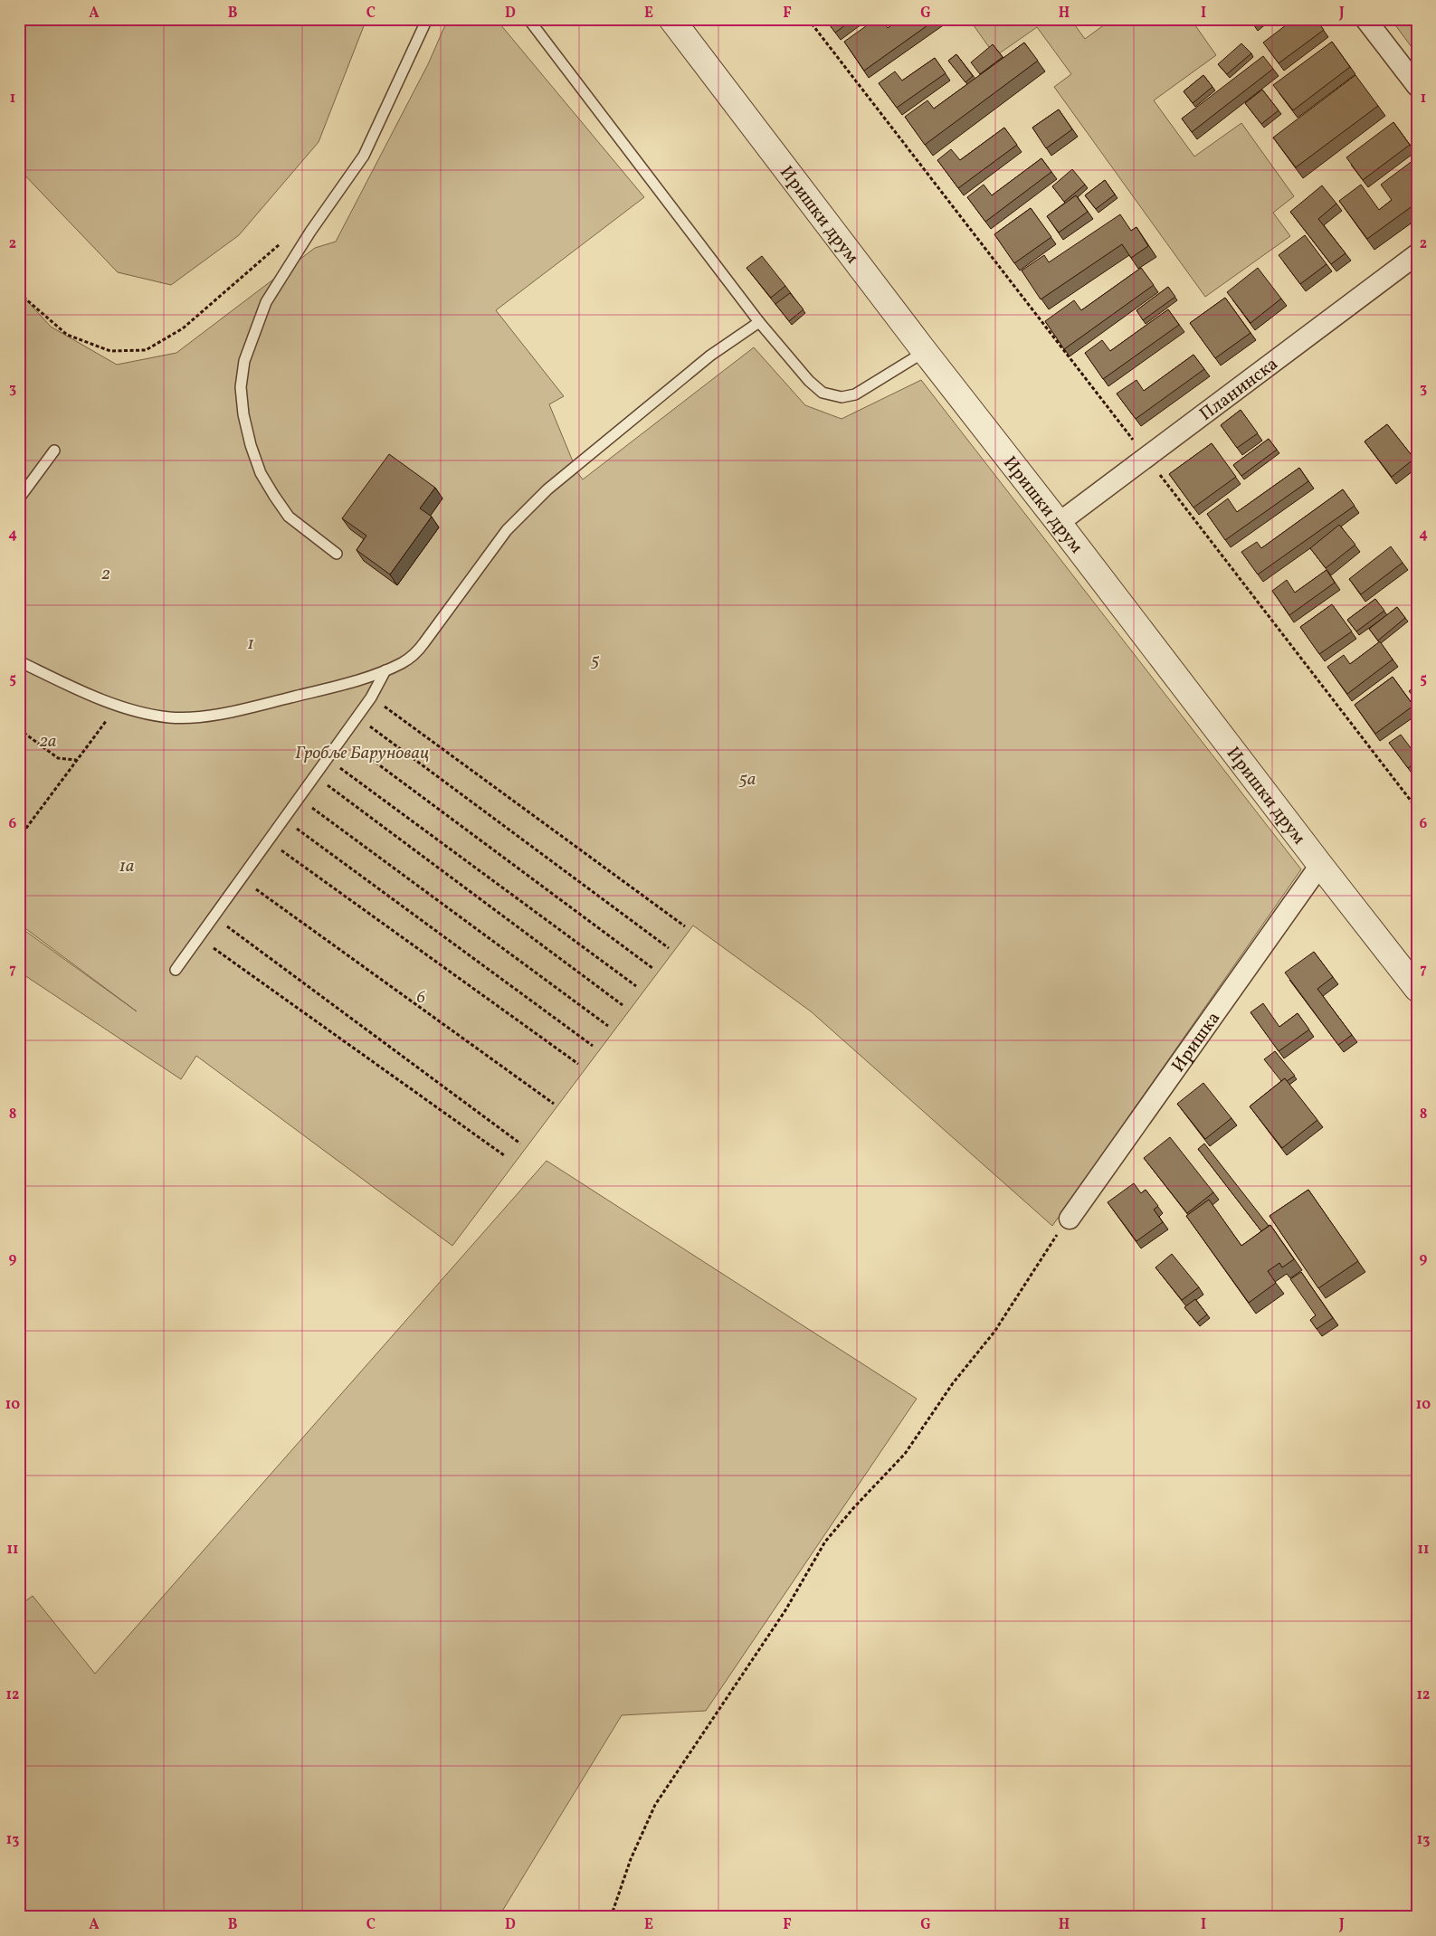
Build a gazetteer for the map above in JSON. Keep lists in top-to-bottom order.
{
  "streets": {
    "street": ["Иришки друм", "Планинска", "Иришка"]
  },
  "crossings": [
    ["Иришки друм", "Планинска"],
    ["Иришки друм", "Иришка"]
  ],
  "parks": [
    "2",
    "1",
    "5",
    "2a",
    "Гробље Баруновац",
    "5a",
    "1a",
    "6"
  ],
  "grid": {
    "columns": [
      "A",
      "B",
      "C",
      "D",
      "E",
      "F",
      "G",
      "H",
      "I",
      "J"
    ],
    "rows": [
      "1",
      "2",
      "3",
      "4",
      "5",
      "6",
      "7",
      "8",
      "9",
      "10",
      "11",
      "12",
      "13"
    ]
  }
}
